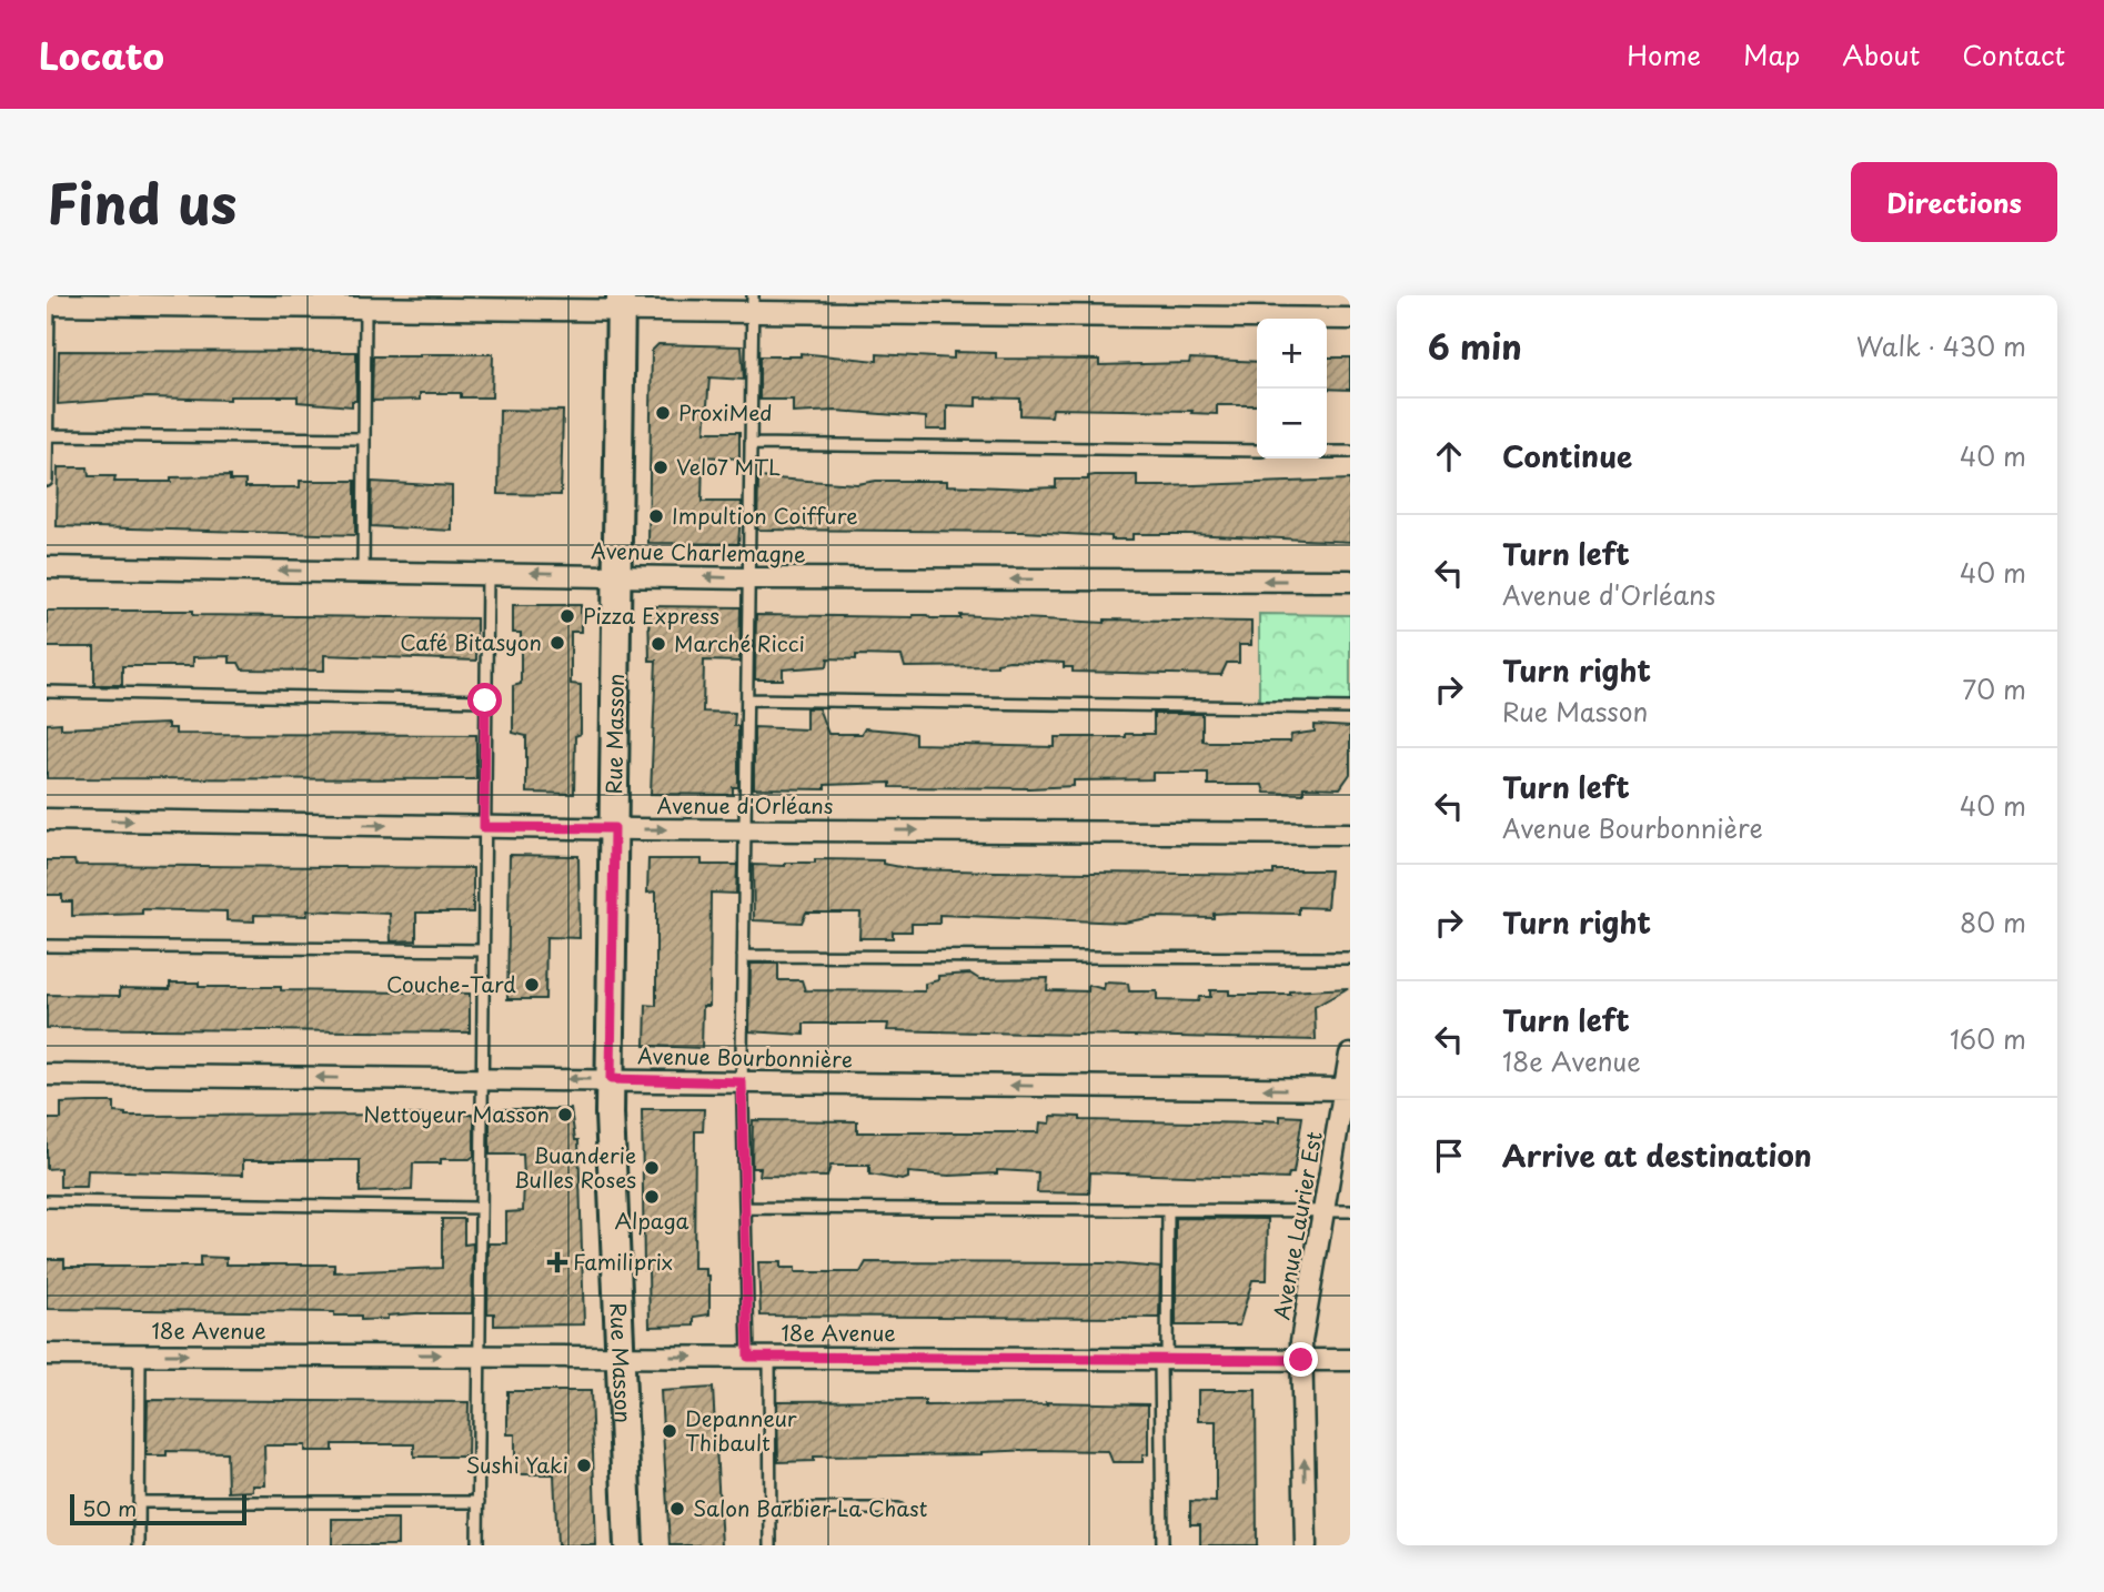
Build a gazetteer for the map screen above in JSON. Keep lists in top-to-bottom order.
{
  "streets": {
    "street": [
      "Avenue Charlemagne",
      "Rue Masson",
      "Avenue d'Orléans",
      "Avenue Bourbonnière",
      "Avenue Laurier Est",
      "18e Avenue"
    ]
  },
  "crossings": [
    ["Avenue Charlemagne", "Rue Masson"],
    ["Rue Masson", "Avenue d'Orléans"],
    ["Rue Masson", "Avenue Bourbonnière"],
    ["Rue Masson", "18e Avenue"],
    ["Avenue Bourbonnière", "Avenue Laurier Est"],
    ["Avenue Laurier Est", "18e Avenue"]
  ],
  "one_way": [
    "Avenue Charlemagne",
    "Avenue d'Orléans",
    "Avenue Bourbonnière",
    "Avenue Laurier Est",
    "18e Avenue"
  ],
  "places": {
    "other": [
      "ProxiMed",
      "Velo7 MTL",
      "Impultion Coiffure",
      "Pizza Express",
      "Café Bitasyon",
      "Marché Ricci",
      "Couche-Tard",
      "Nettoyeur Masson",
      "Buanderie Bulles Roses",
      "Alpaga",
      "Depanneur Thibault",
      "Sushi Yaki",
      "Salon Barbier La Chast"
    ],
    "health": ["Familiprix"]
  },
  "scale_bar": "50 m",
  "page": {
    "header": "Locato",
    "nav": [
      "Home",
      "Map",
      "About",
      "Contact"
    ],
    "title": "Find us",
    "buttons": "Directions",
    "heading": ["6 min", "Walk · 430 m"],
    "map_buttons": ["+", "−"],
    "list": [
      ["Continue", "40 m"],
      ["Turn left", "Avenue d'Orléans", "40 m"],
      ["Turn right", "Rue Masson", "70 m"],
      ["Turn left", "Avenue Bourbonnière", "40 m"],
      ["Turn right", "80 m"],
      ["Turn left", "18e Avenue", "160 m"],
      "Arrive at destination"
    ],
    "scale": "50 m"
  }
}
